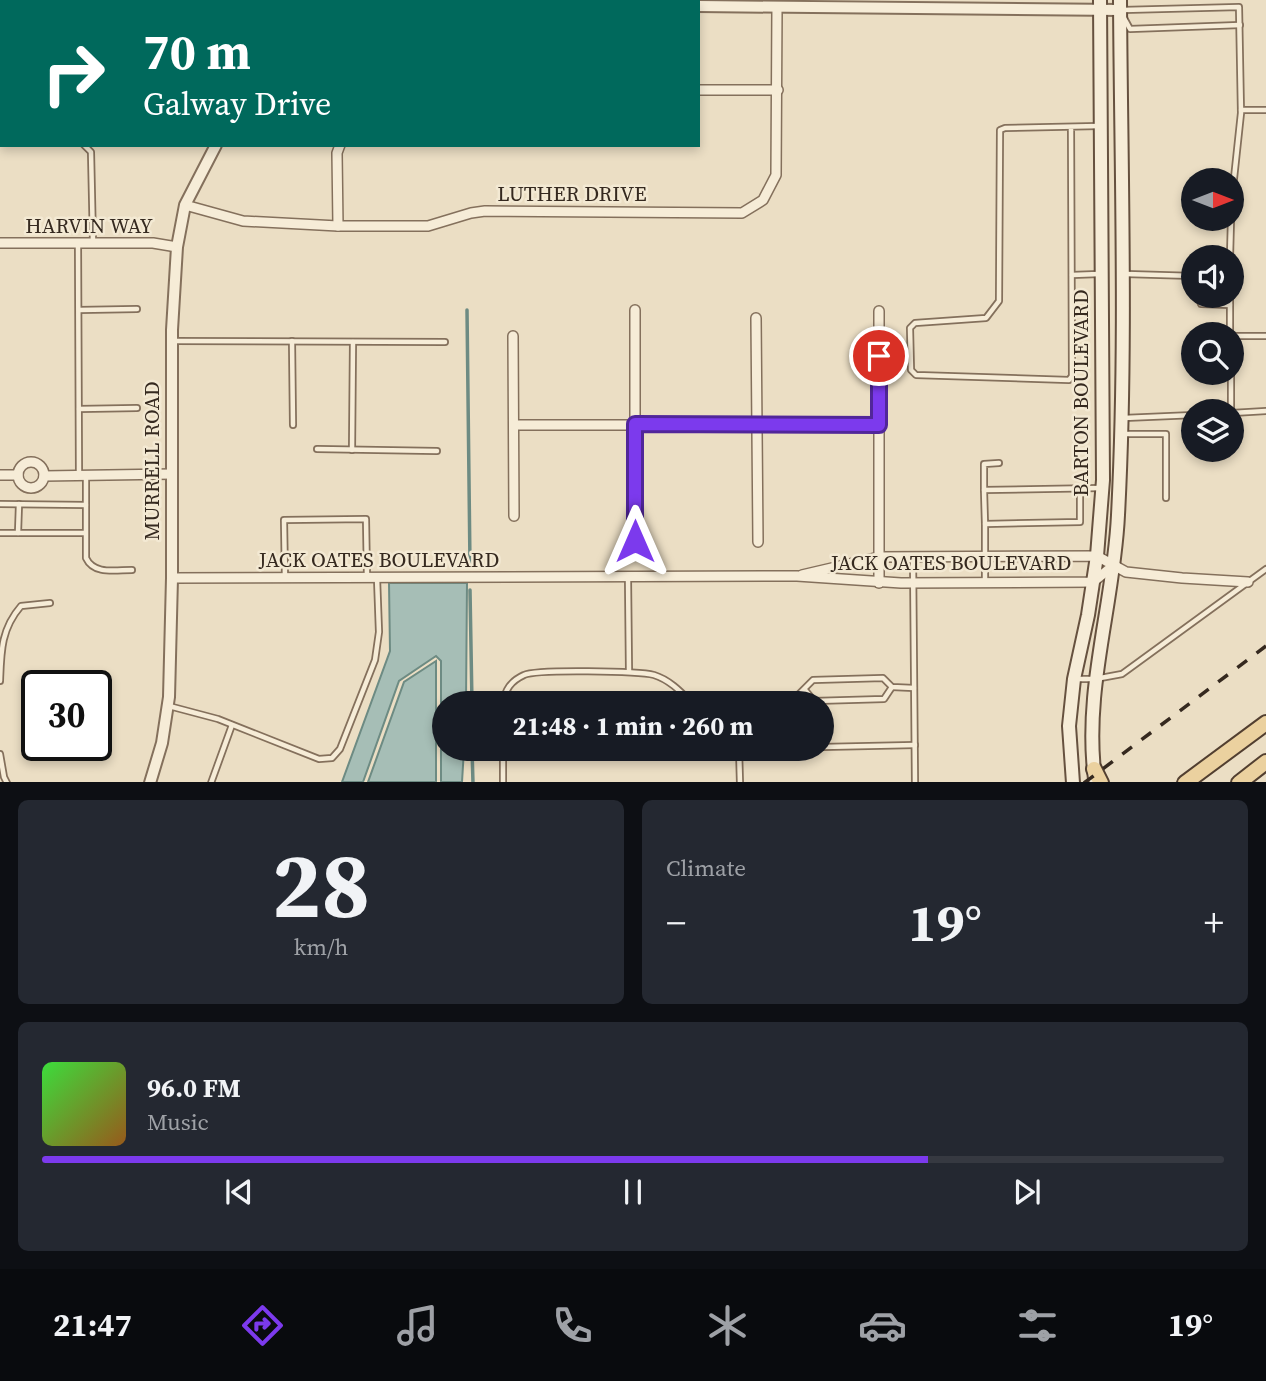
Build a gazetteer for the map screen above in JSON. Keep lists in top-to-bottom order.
{
  "streets": {
    "main road": ["BARTON BOULEVARD"],
    "street": [
      "LUTHER DRIVE",
      "HARVIN WAY",
      "MURRELL ROAD",
      "JACK OATES BOULEVARD"
    ]
  },
  "crossings": [
    ["LUTHER DRIVE", "MURRELL ROAD"],
    ["HARVIN WAY", "MURRELL ROAD"],
    ["BARTON BOULEVARD", "JACK OATES BOULEVARD"],
    ["MURRELL ROAD", "JACK OATES BOULEVARD"]
  ],
  "north": "right",
  "page": {
    "turn": ["70 m", "Galway Drive"],
    "limit": "30",
    "trip": "21:48 · 1 min · 260 m",
    "tile": [
      ["28", "km/h"],
      "Climate"
    ],
    "heat": ["−", "19°", "+"],
    "song": ["96.0 FM", "Music"],
    "tabs": ["21:47", "19°"]
  }
}
